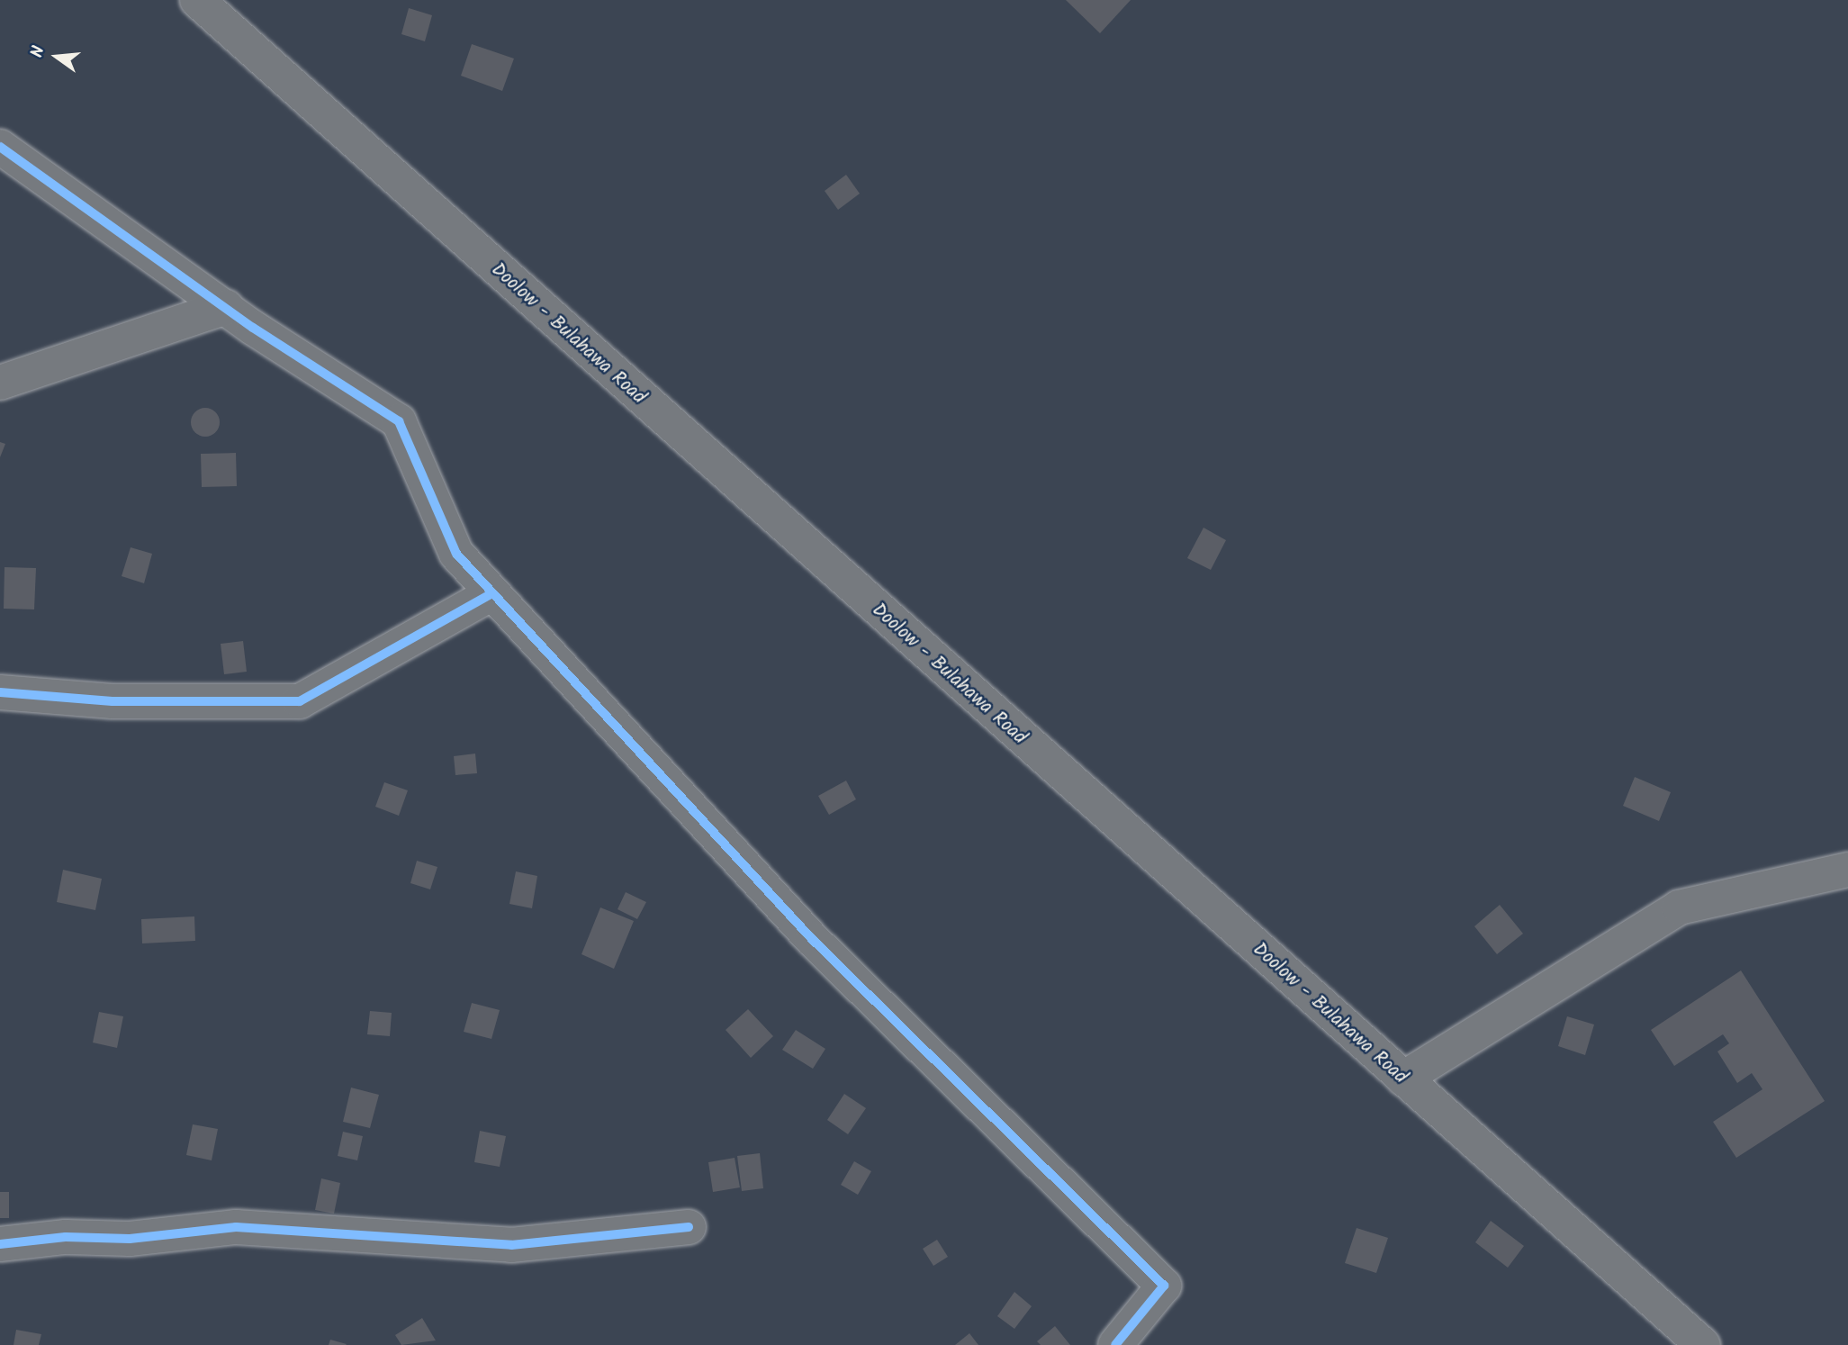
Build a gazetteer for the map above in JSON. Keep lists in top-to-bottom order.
{
  "streets": {
    "street": ["Doolow - Bulahawa Road"]
  },
  "north": "left"
}
